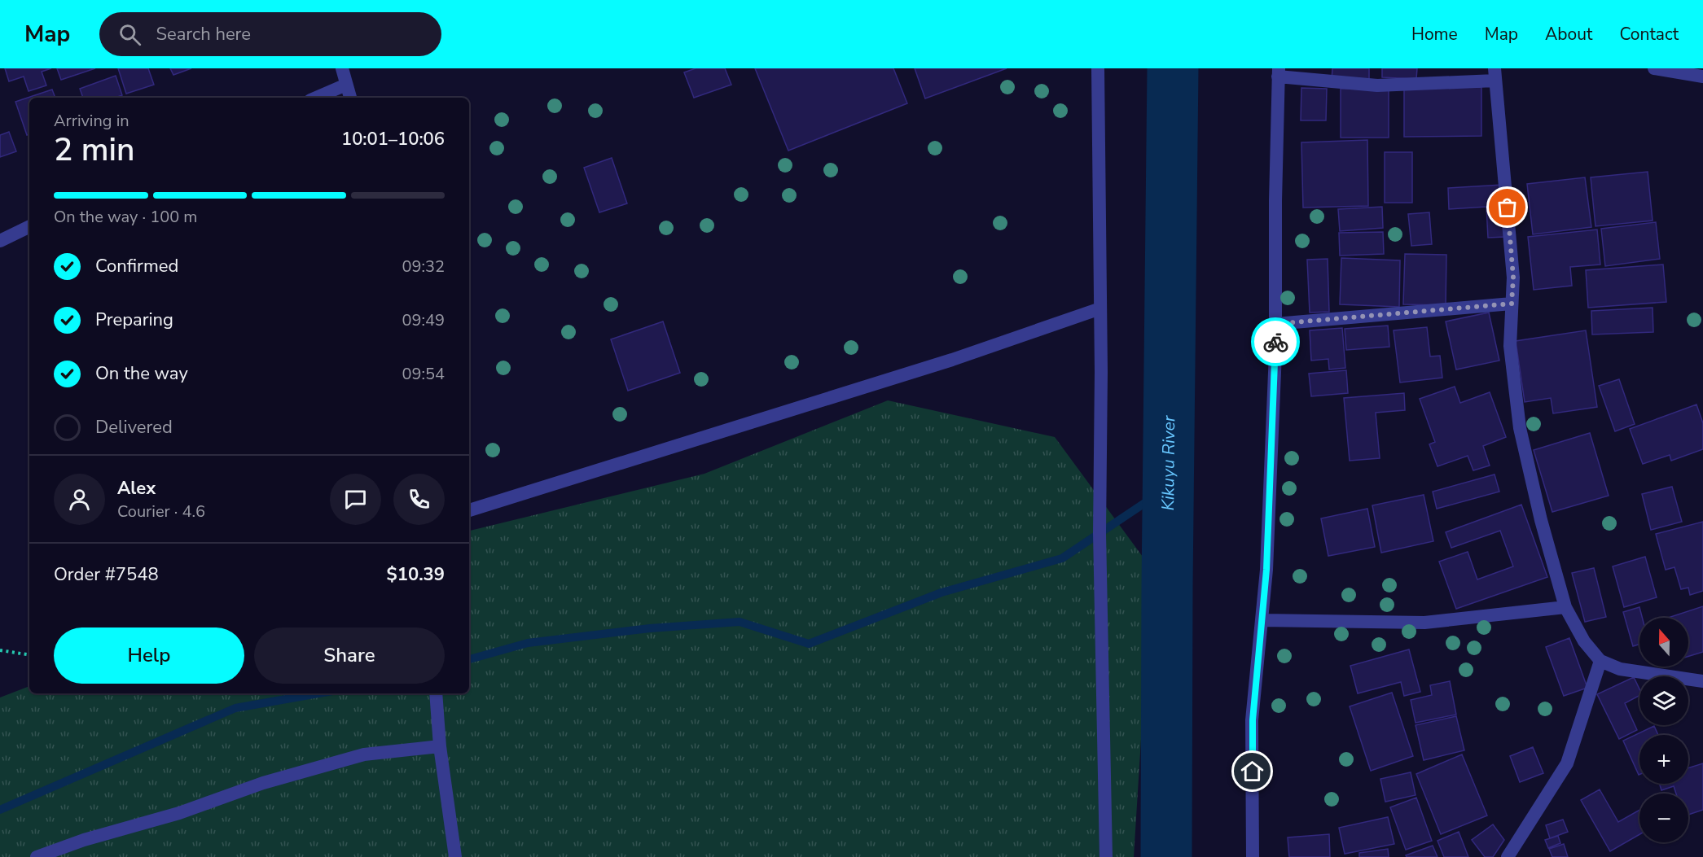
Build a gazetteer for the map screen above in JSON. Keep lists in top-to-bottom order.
{
  "water": ["Kikuyu River"],
  "north": "top",
  "page": {
    "header": "Map",
    "search": "Search here",
    "nav": [
      "Home",
      "Map",
      "About",
      "Contact"
    ],
    "heading": ["2 min", "Arriving in", "10:01–10:06"],
    "panel": [
      "Alex",
      "Courier · 4.6",
      "Order #7548",
      "$10.39"
    ],
    "bar": "On the way · 100 m",
    "list": [
      ["Confirmed", "09:32"],
      ["Preparing", "09:49"],
      ["On the way", "09:54"],
      "Delivered"
    ],
    "map_buttons": ["+", "−"],
    "buttons": ["Help", "Share"]
  }
}
